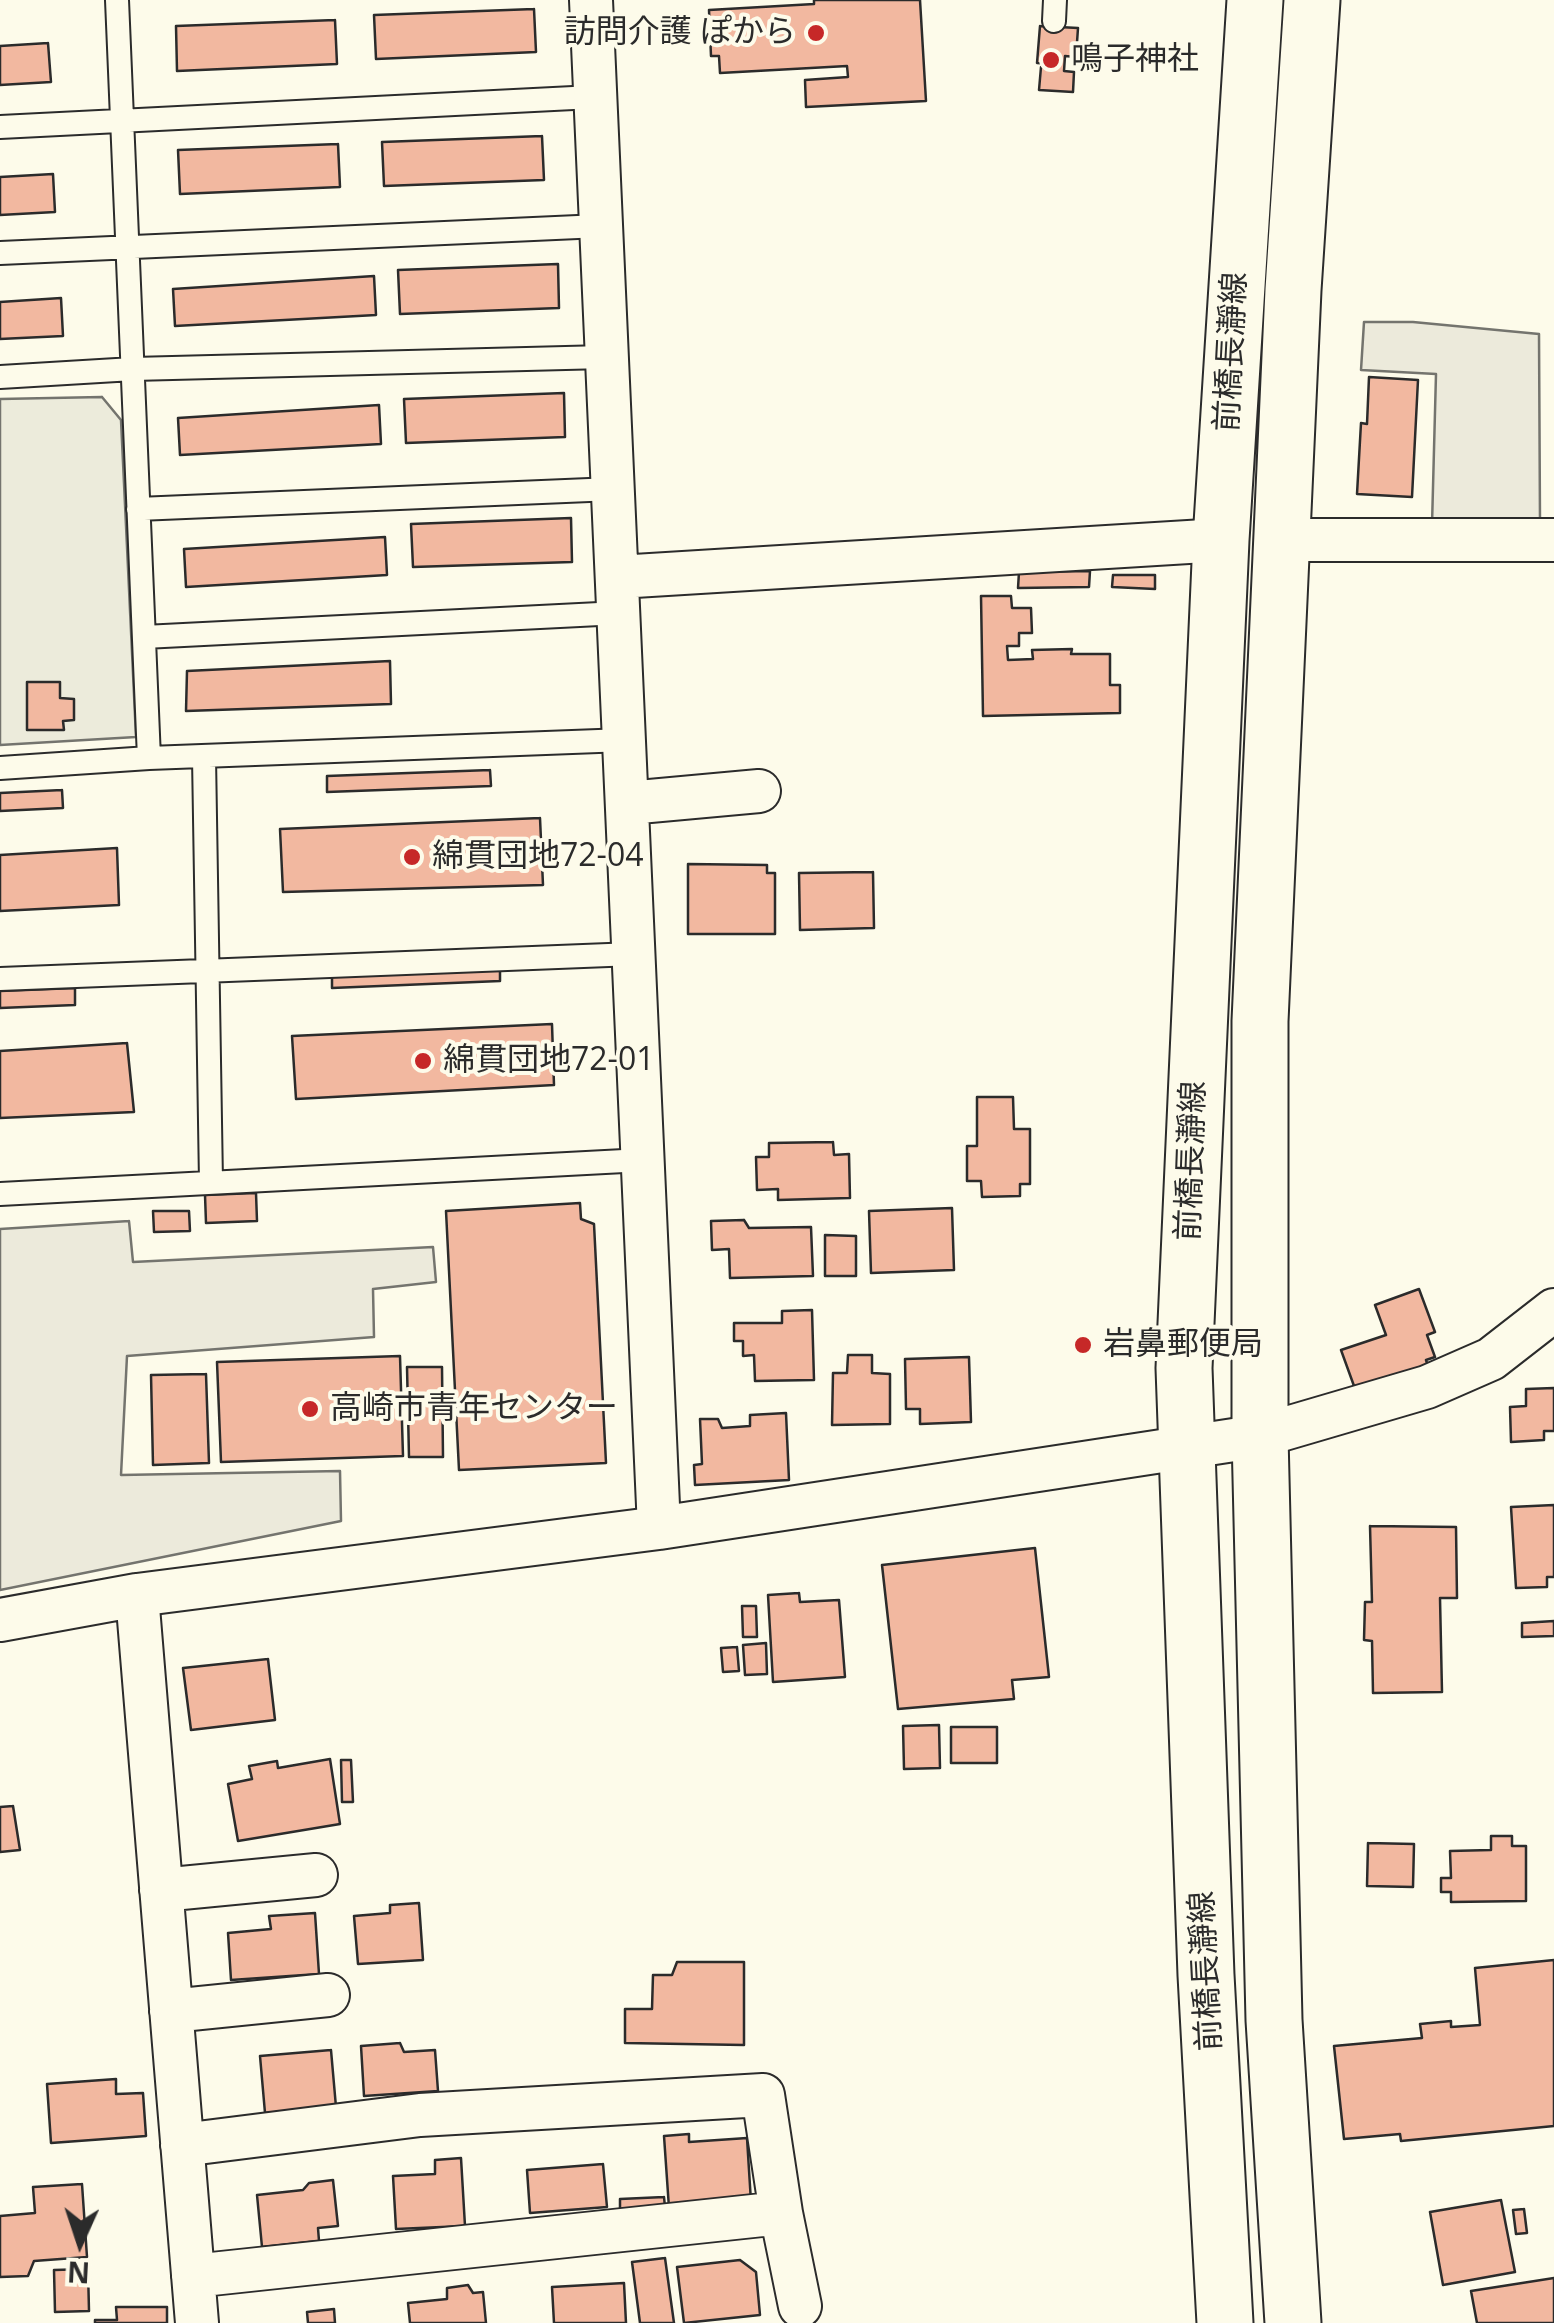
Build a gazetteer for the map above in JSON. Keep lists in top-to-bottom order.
{
  "streets": {
    "main road": ["前橋長瀞線"]
  },
  "places": [
    "訪問介護 ぽから",
    "鳴子神社",
    "綿貫団地72-04",
    "綿貫団地72-01",
    "岩鼻郵便局",
    "高崎市青年センター"
  ],
  "north": "bottom"
}
